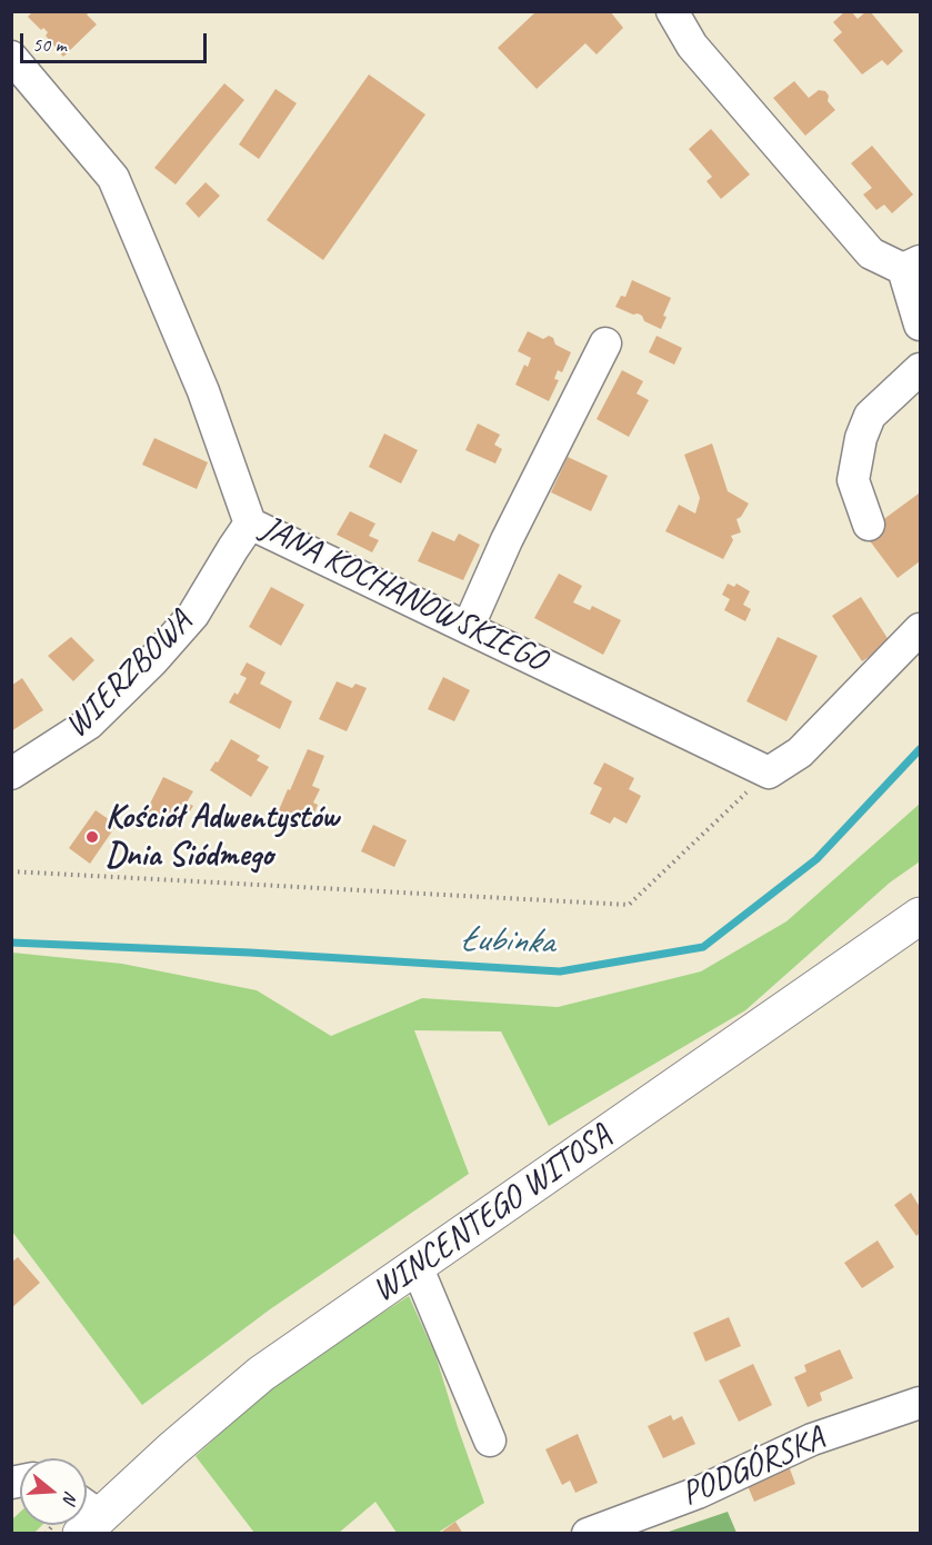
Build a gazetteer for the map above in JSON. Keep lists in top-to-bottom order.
{
  "streets": {
    "main road": ["WINCENTEGO WITOSA"],
    "street": ["JANA KOCHANOWSKIEGO", "WIERZBOWA", "PODGÓRSKA"]
  },
  "crossings": [
    ["JANA KOCHANOWSKIEGO", "WIERZBOWA"]
  ],
  "water": ["Łubinka"],
  "places": ["Kościół Adwentystów Dnia Siódmego"],
  "scale_bar": "50 m",
  "north": "right"
}
